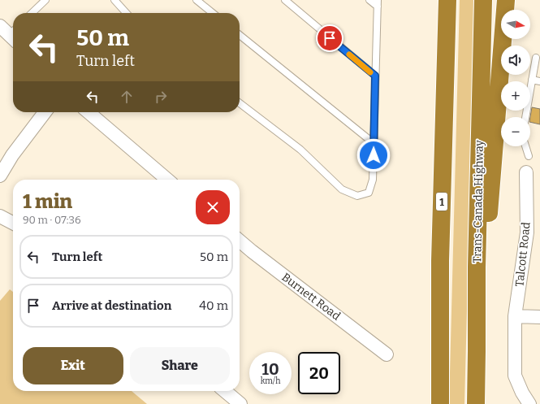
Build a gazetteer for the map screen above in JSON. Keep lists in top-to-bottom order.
{
  "streets": {
    "highway": ["1", "Trans-Canada Highway"],
    "street": ["Talcott Road", "Burnett Road"]
  },
  "north": "right",
  "page": {
    "map_buttons": ["+", "−"],
    "turn": ["50 m", "Turn left"],
    "heading": ["1 min", "90 m · 07:36"],
    "list": [
      {
        "name": "Turn left",
        "value": "50 m"
      },
      {
        "name": "Arrive at destination",
        "value": "40 m"
      }
    ],
    "buttons": ["Exit", "Share"],
    "speed": "10 km/h",
    "limit": "20"
  }
}
